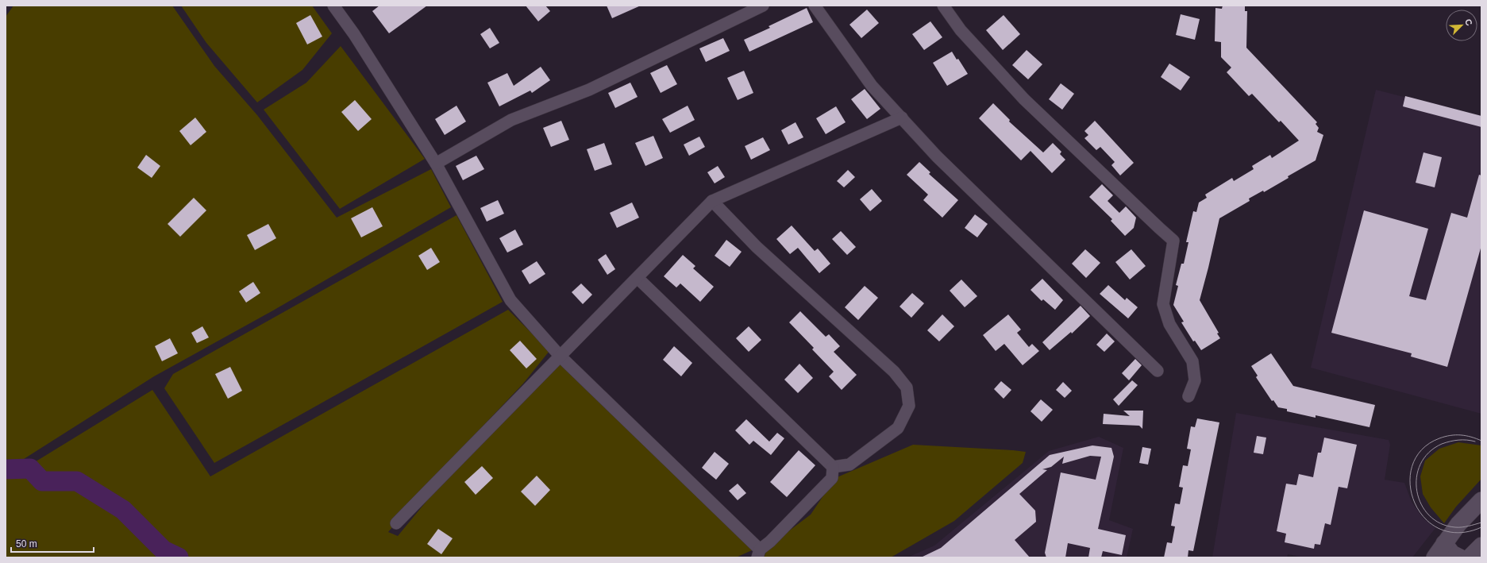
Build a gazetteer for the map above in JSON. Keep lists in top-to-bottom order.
{
  "scale_bar": "50 m",
  "north": "top right"
}
